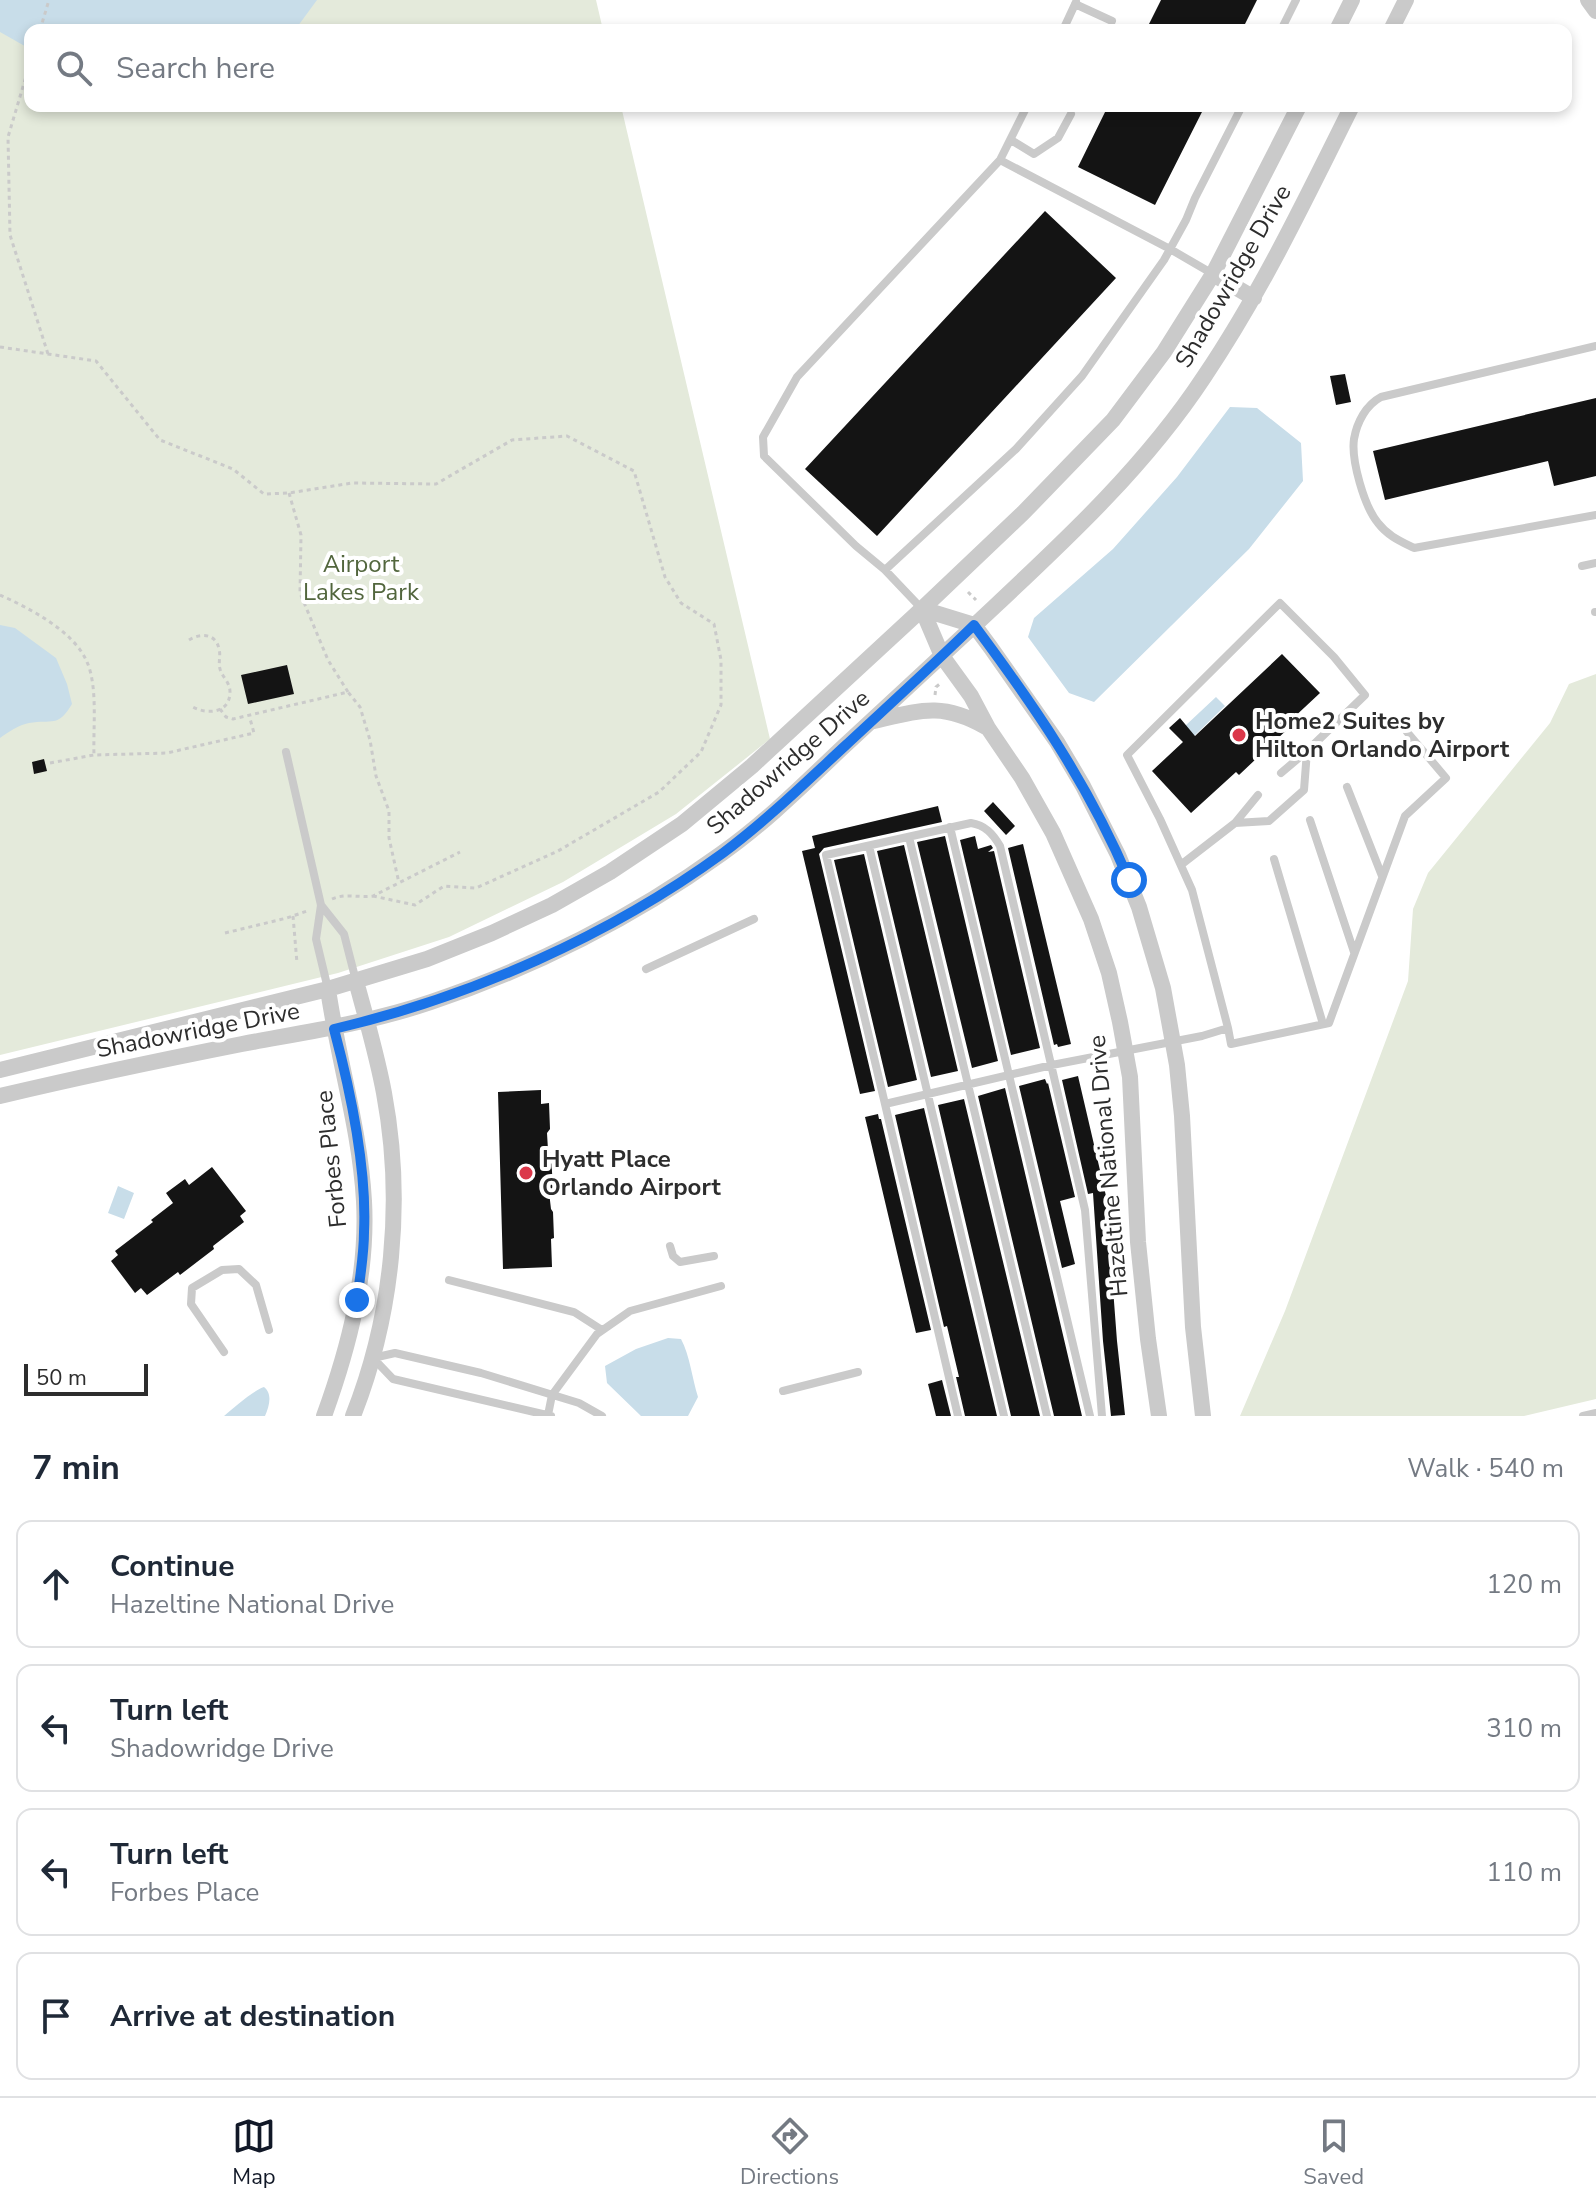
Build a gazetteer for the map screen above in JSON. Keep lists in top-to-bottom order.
{
  "streets": {
    "street": ["Shadowridge Drive", "Forbes Place", "Hazeltine National Drive"]
  },
  "crossings": [
    ["Shadowridge Drive", "Forbes Place"],
    ["Shadowridge Drive", "Hazeltine National Drive"]
  ],
  "parks": ["Airport Lakes Park"],
  "places": ["Home2 Suites by Hilton Orlando Airport", "Hyatt Place Orlando Airport"],
  "scale_bar": "50 m",
  "page": {
    "search": "Search here",
    "scale": "50 m",
    "heading": ["7 min", "Walk · 540 m"],
    "list": [
      ["Continue", "Hazeltine National Drive", "120 m"],
      ["Turn left", "Shadowridge Drive", "310 m"],
      ["Turn left", "Forbes Place", "110 m"],
      "Arrive at destination"
    ],
    "nav": ["Map", "Directions", "Saved"]
  }
}
